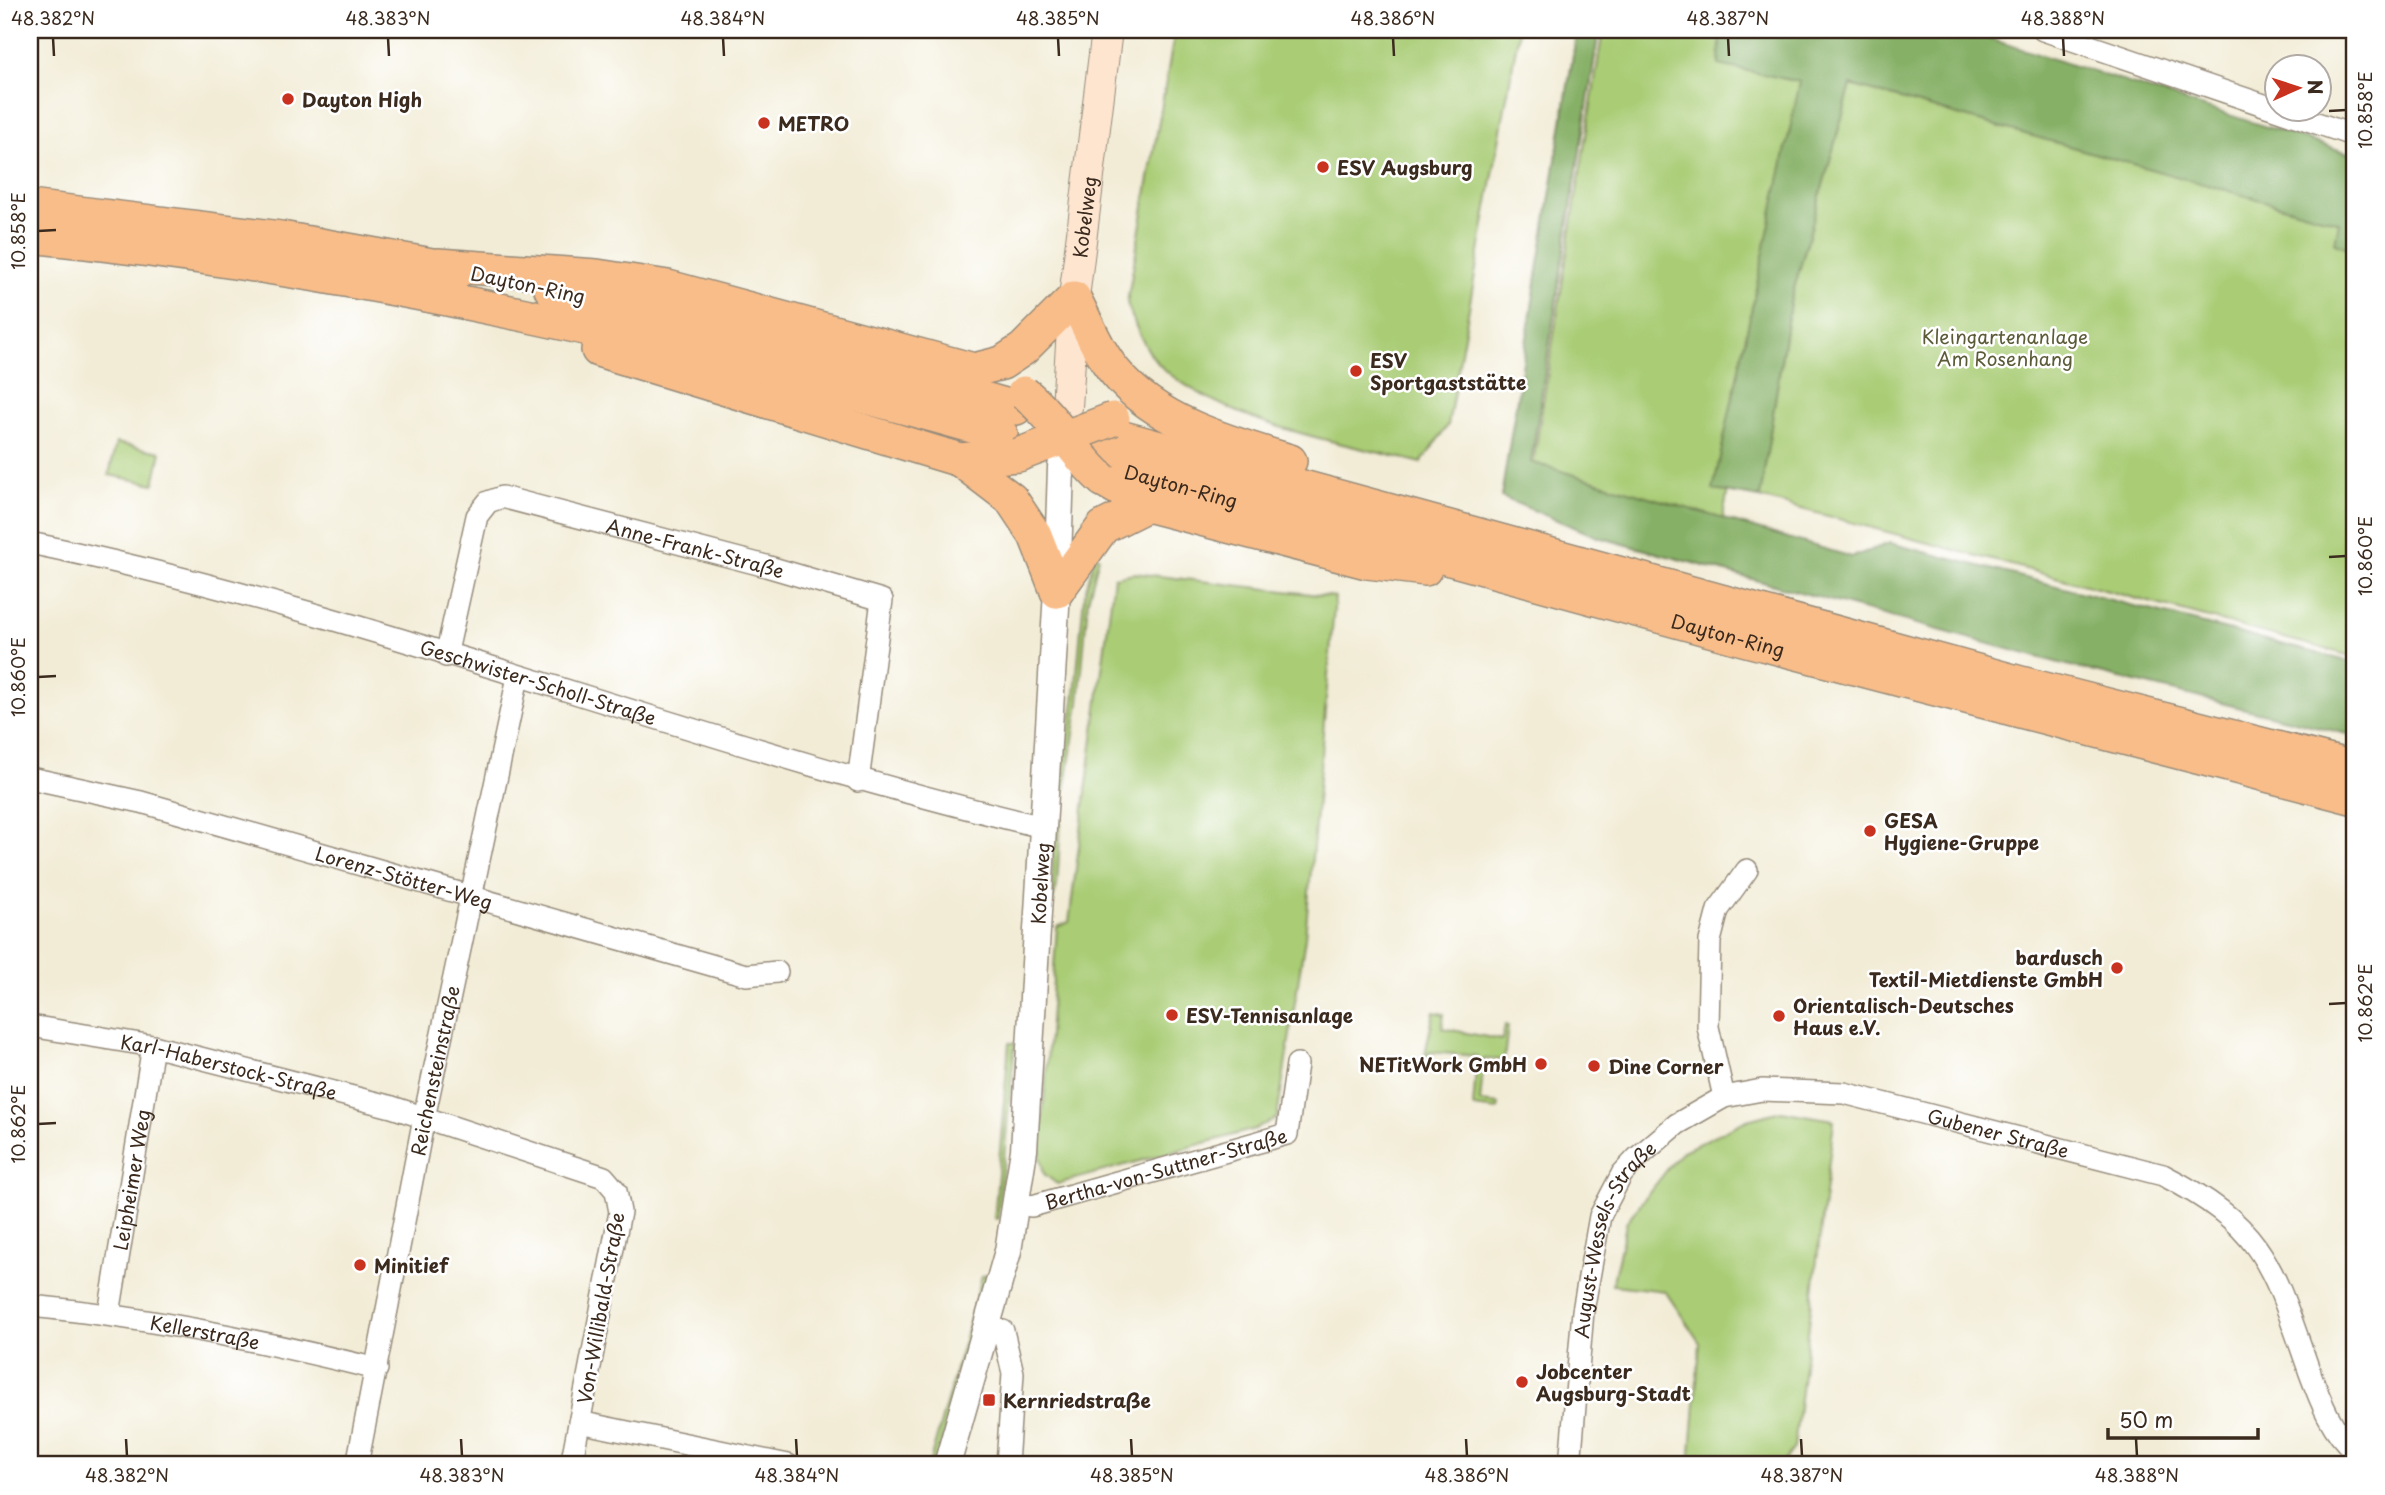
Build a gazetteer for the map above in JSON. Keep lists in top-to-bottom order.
{
  "streets": {
    "highway": ["Dayton-Ring"],
    "main road": ["Kobelweg"],
    "street": [
      "Anne-Frank-Straße",
      "Geschwister-Scholl-Straße",
      "Lorenz-Stötter-Weg",
      "Karl-Haberstock-Straße",
      "Reichensteinstraße",
      "Gubener Straße",
      "Bertha-von-Suttner-Straße",
      "Leipheimer Weg",
      "August-Wessels-Straße",
      "Von-Willibald-Straße",
      "Kellerstraße"
    ]
  },
  "crossings": [
    ["Kobelweg", "Geschwister-Scholl-Straße"],
    ["Kobelweg", "Bertha-von-Suttner-Straße"],
    ["Anne-Frank-Straße", "Geschwister-Scholl-Straße"],
    ["Geschwister-Scholl-Straße", "Reichensteinstraße"],
    ["Lorenz-Stötter-Weg", "Reichensteinstraße"],
    ["Karl-Haberstock-Straße", "Reichensteinstraße"],
    ["Karl-Haberstock-Straße", "Leipheimer Weg"],
    ["Karl-Haberstock-Straße", "Von-Willibald-Straße"],
    ["Reichensteinstraße", "Von-Willibald-Straße"],
    ["Reichensteinstraße", "Kellerstraße"],
    ["Gubener Straße", "August-Wessels-Straße"],
    ["Leipheimer Weg", "Kellerstraße"]
  ],
  "parks": ["Kleingartenanlage Am Rosenhang"],
  "places": {
    "other": [
      "Dayton High",
      "METRO",
      "ESV Augsburg",
      "ESV Sportgaststätte",
      "GESA Hygiene-Gruppe",
      "bardusch Textil-Mietdienste GmbH",
      "ESV-Tennisanlage",
      "Orientalisch-Deutsches Haus e.V.",
      "NETitWork GmbH",
      "Dine Corner",
      "Minitief",
      "Jobcenter Augsburg-Stadt"
    ],
    "transit": ["Kernriedstraße"]
  },
  "scale_bar": "50 m",
  "north": "right",
  "coordinates": [
    "48.382°N",
    "48.383°N",
    "48.384°N",
    "48.385°N",
    "48.386°N",
    "48.387°N",
    "48.388°N",
    "10.858°E",
    "10.860°E",
    "10.862°E"
  ]
}
